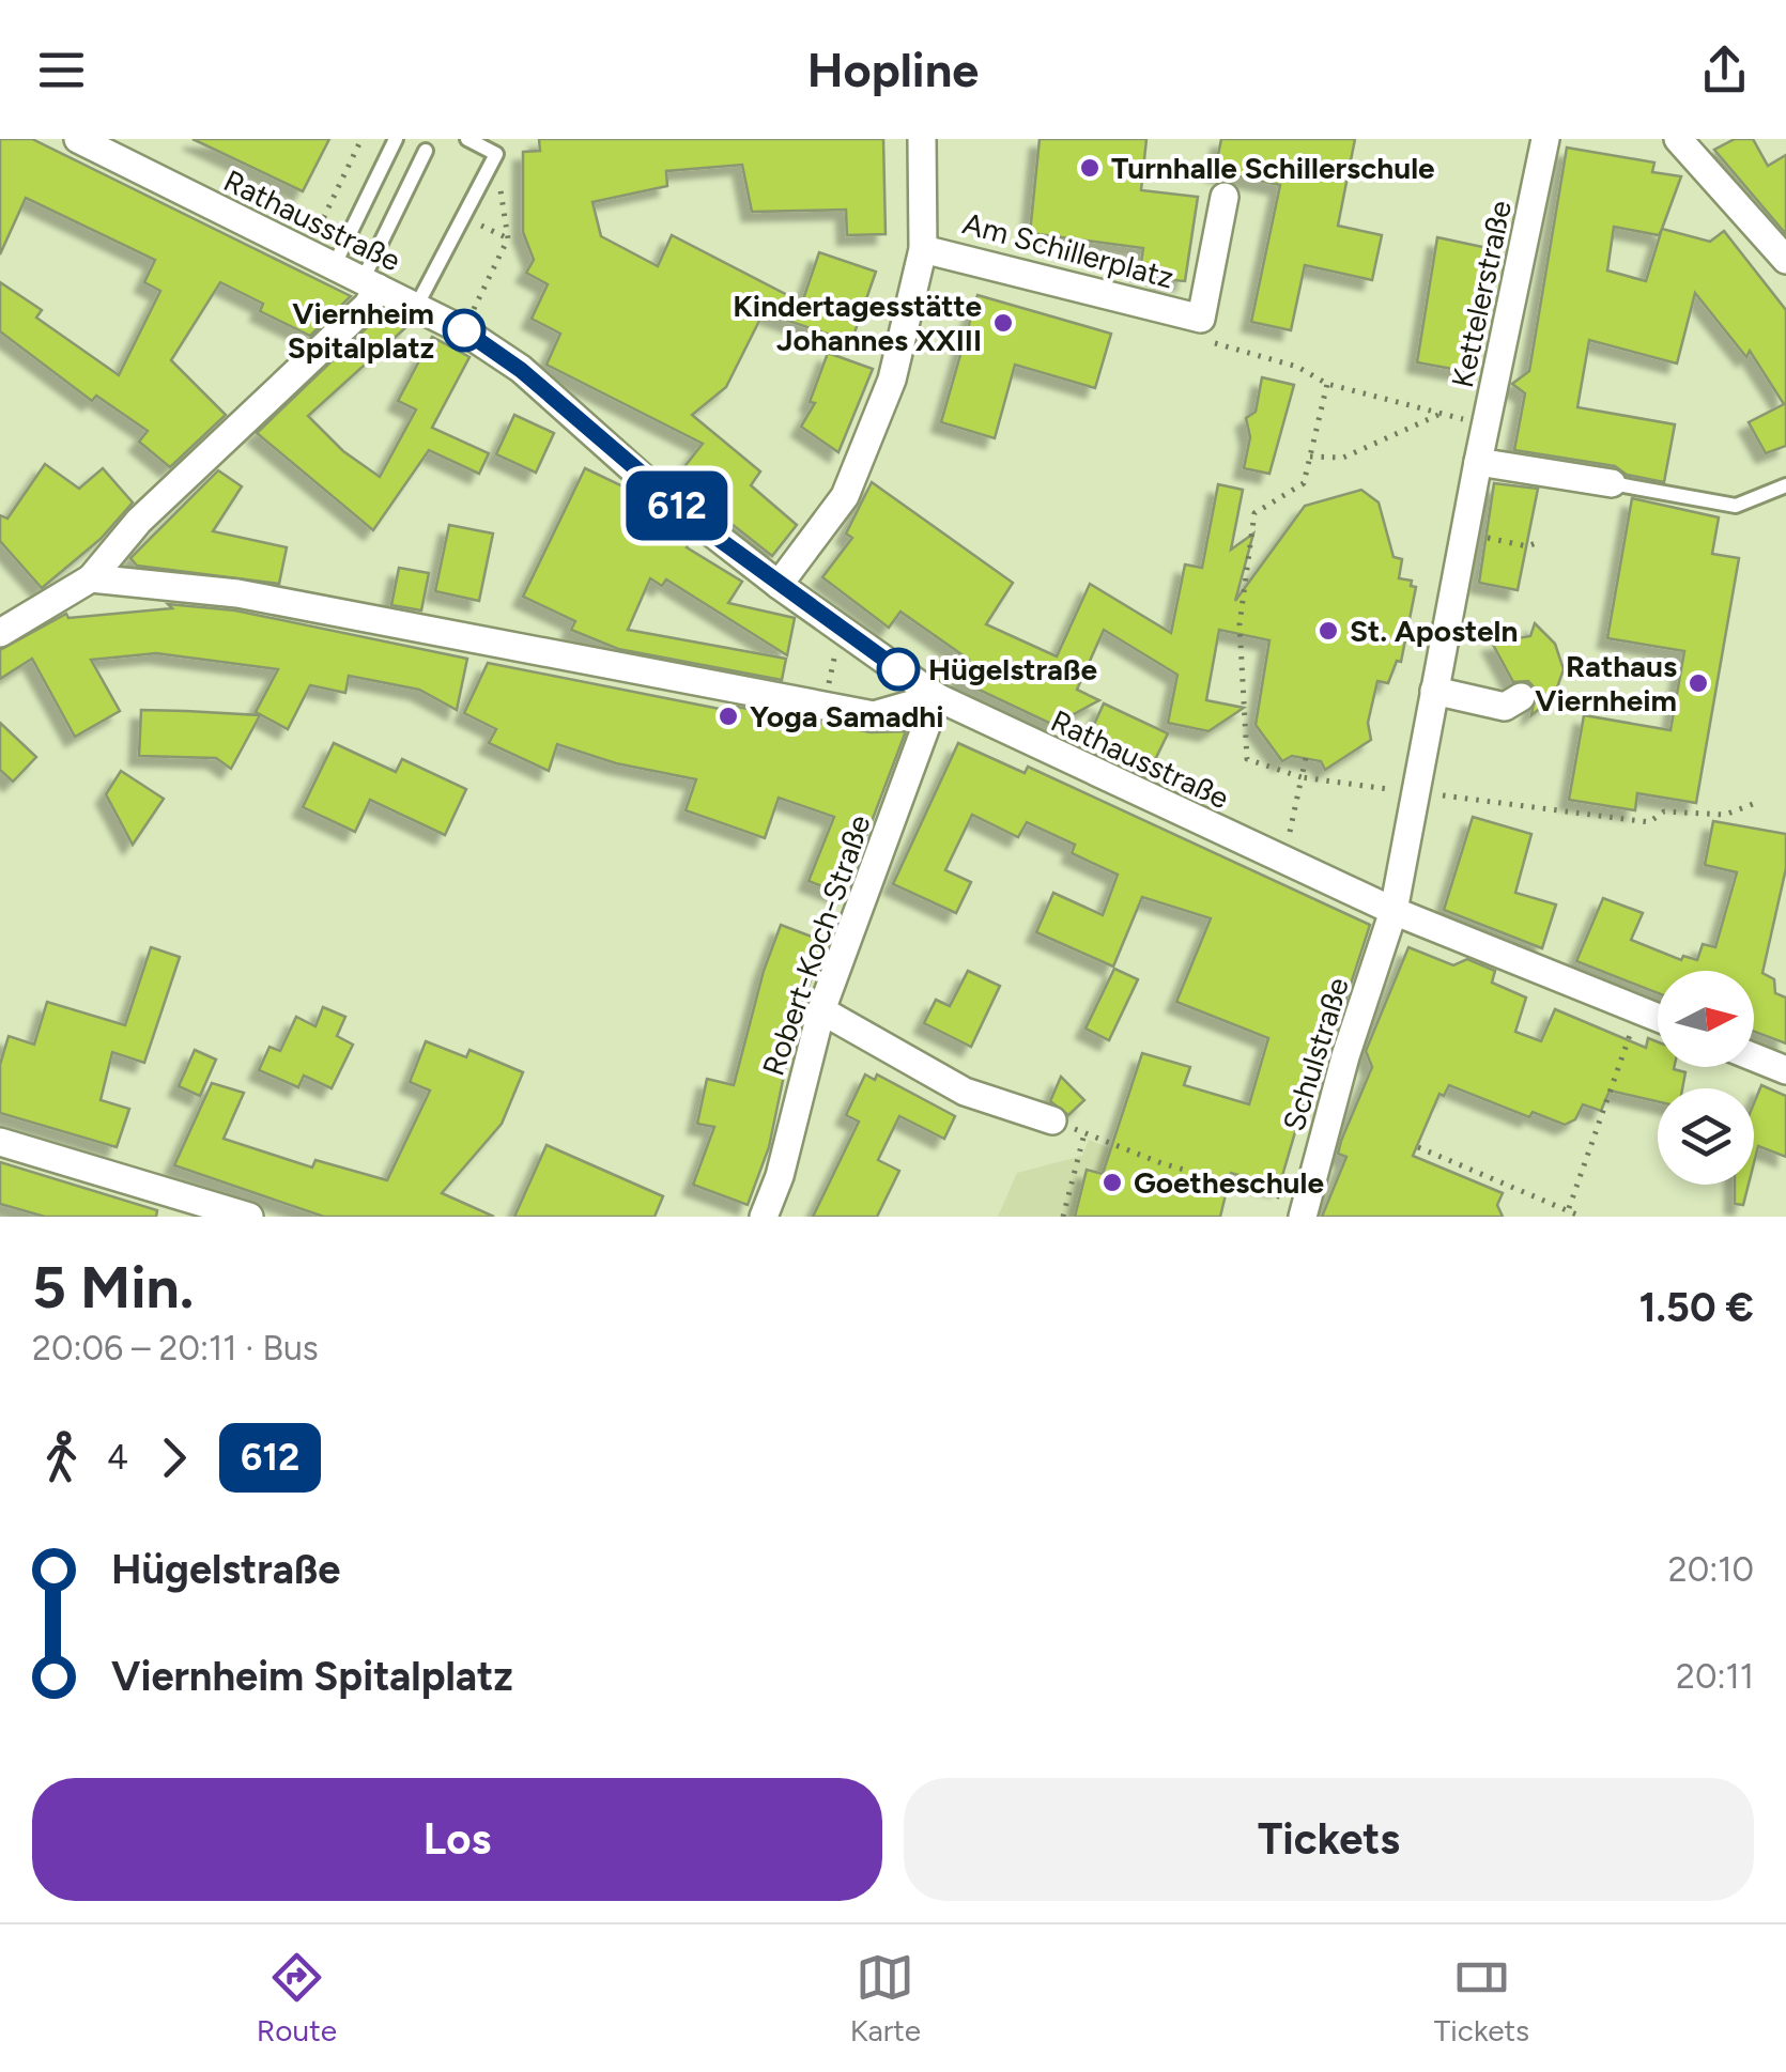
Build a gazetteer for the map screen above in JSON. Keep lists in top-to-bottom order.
{
  "streets": {
    "street": [
      "Rathausstraße",
      "Am Schillerplatz",
      "Kettelerstraße",
      "Robert-Koch-Straße",
      "Schulstraße"
    ]
  },
  "crossings": [
    ["Rathausstraße", "Kettelerstraße"],
    ["Rathausstraße", "Robert-Koch-Straße"],
    ["Rathausstraße", "Schulstraße"],
    ["Kettelerstraße", "Schulstraße"]
  ],
  "places": [
    "Turnhalle Schillerschule",
    "Kindertagesstätte Johannes XXIII",
    "Viernheim Spitalplatz",
    "St. Aposteln",
    "Hügelstraße",
    "Rathaus Viernheim",
    "Yoga Samadhi",
    "Goetheschule"
  ],
  "lines": ["bus line 612"],
  "north": "right",
  "page": {
    "header": "Hopline",
    "on_map": "612",
    "heading": ["5 Min.", "20:06 – 20:11 · Bus", "1.50 €"],
    "legs": ["4", "612"],
    "list": [
      {
        "name": "Hügelstraße",
        "value": "20:10"
      },
      {
        "name": "Viernheim Spitalplatz",
        "value": "20:11"
      }
    ],
    "buttons": ["Los", "Tickets"],
    "tabs": ["Route", "Karte", "Tickets"]
  }
}
